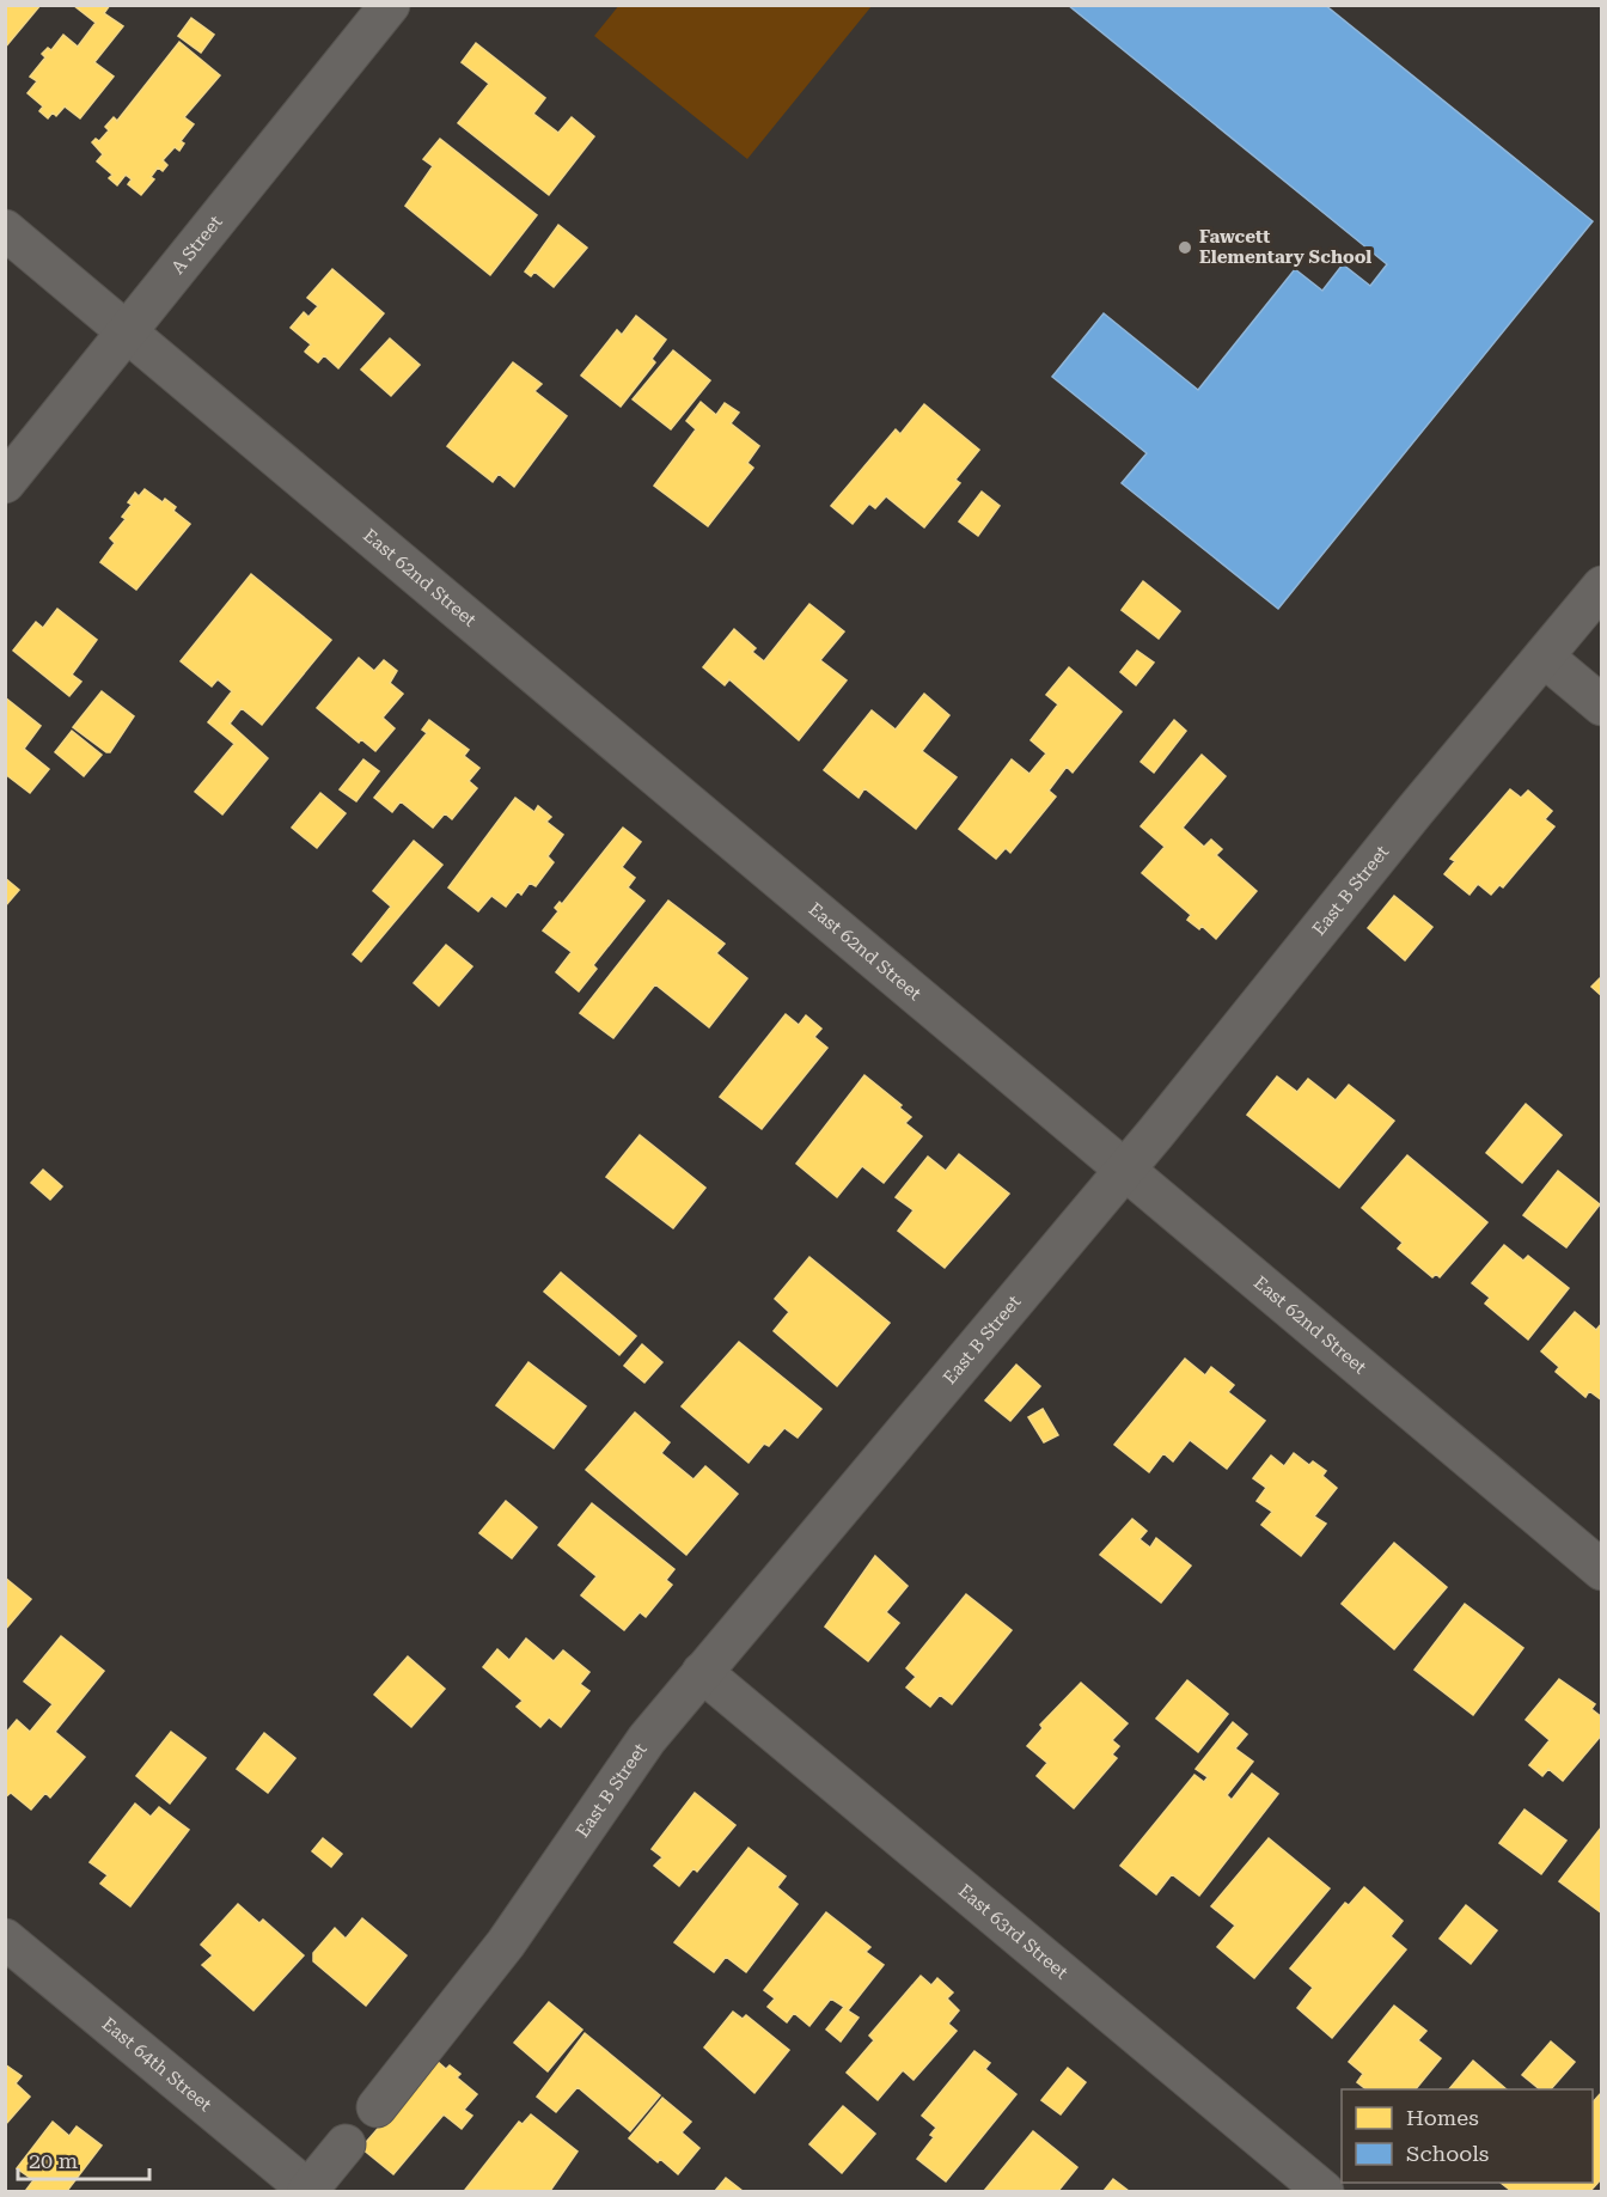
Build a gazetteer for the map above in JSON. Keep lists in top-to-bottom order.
{
  "streets": {
    "street": [
      "A Street",
      "East 62nd Street",
      "East B Street",
      "East 63rd Street",
      "East 64th Street"
    ]
  },
  "crossings": [
    ["A Street", "East 62nd Street"],
    ["East 62nd Street", "East B Street"],
    ["East B Street", "East 63rd Street"]
  ],
  "places": ["Fawcett Elementary School"],
  "legend": ["Homes", "Schools"],
  "scale_bar": "20 m"
}
